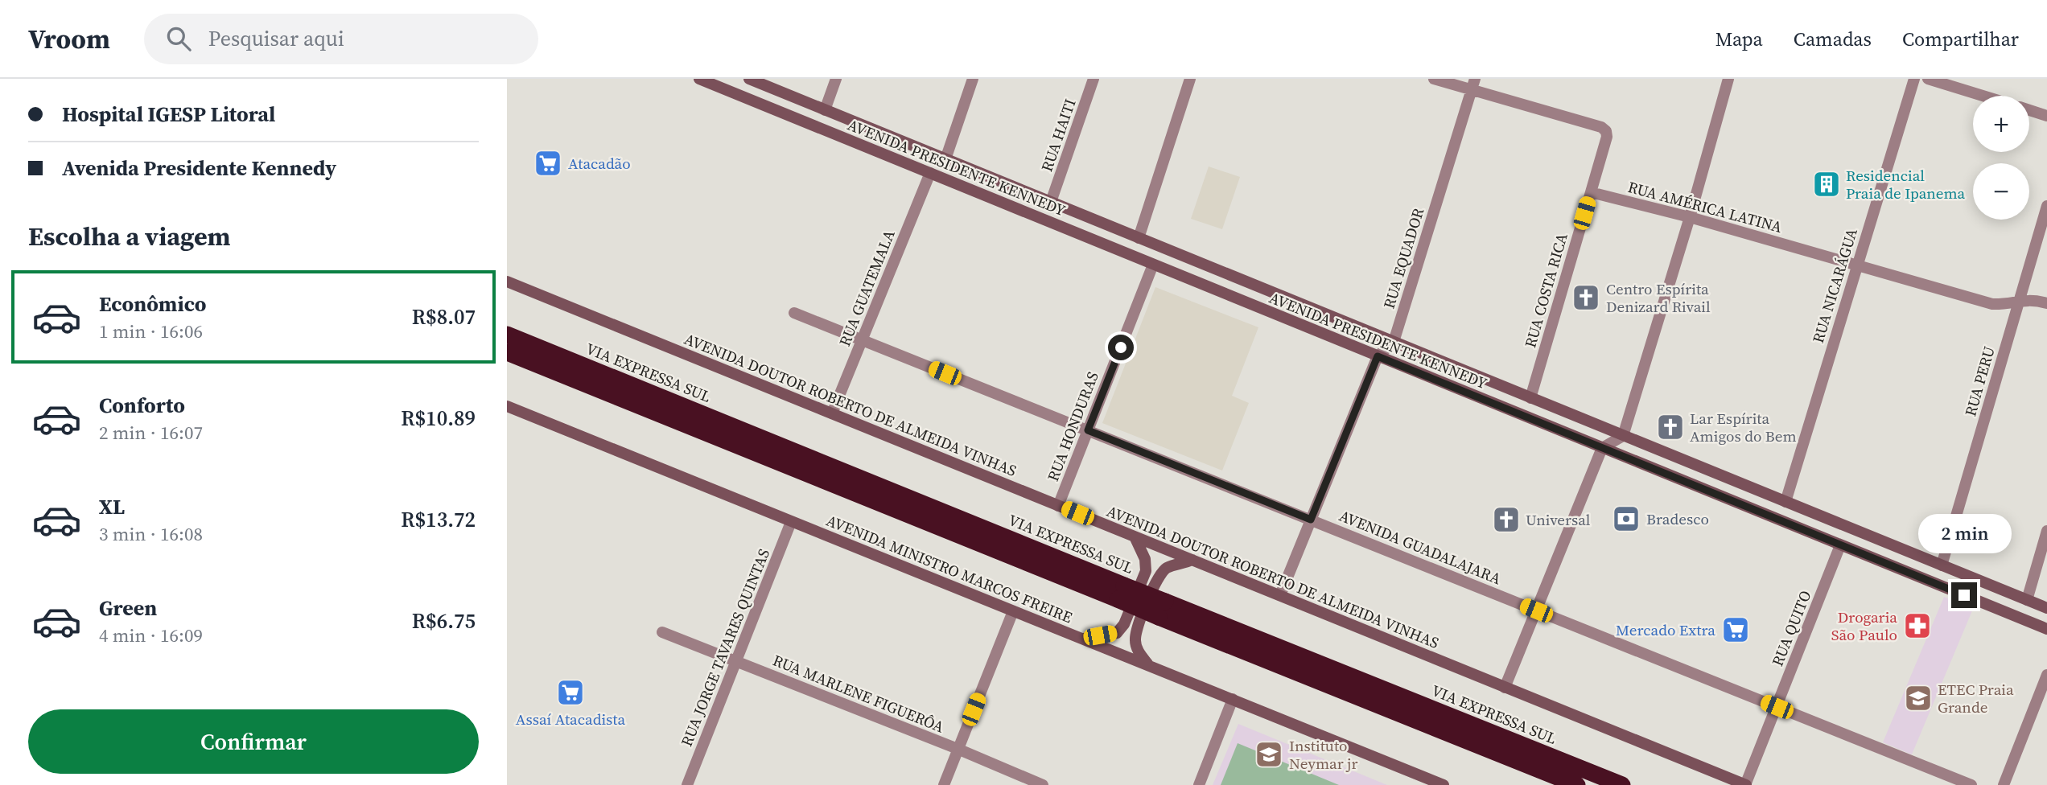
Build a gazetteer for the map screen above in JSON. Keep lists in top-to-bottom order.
{
  "streets": {
    "highway": ["VIA EXPRESSA SUL"],
    "main road": ["AVENIDA PRESIDENTE KENNEDY", "AVENIDA DOUTOR ROBERTO DE ALMEIDA VINHAS", "AVENIDA MINISTRO MARCOS FREIRE"],
    "street": [
      "RUA HAITI",
      "RUA AMÉRICA LATINA",
      "RUA EQUADOR",
      "RUA NICARÁGUA",
      "RUA GUATEMALA",
      "RUA COSTA RICA",
      "RUA PERU",
      "RUA HONDURAS",
      "AVENIDA GUADALAJARA",
      "RUA QUITO",
      "RUA JORGE TAVARES QUINTAS",
      "RUA MARLENE FIGUERÔA"
    ]
  },
  "crossings": [
    ["RUA HAITI", "AVENIDA PRESIDENTE KENNEDY"],
    ["AVENIDA PRESIDENTE KENNEDY", "RUA EQUADOR"],
    ["AVENIDA PRESIDENTE KENNEDY", "RUA NICARÁGUA"],
    ["AVENIDA PRESIDENTE KENNEDY", "RUA GUATEMALA"],
    ["AVENIDA PRESIDENTE KENNEDY", "RUA COSTA RICA"],
    ["AVENIDA PRESIDENTE KENNEDY", "RUA PERU"],
    ["AVENIDA PRESIDENTE KENNEDY", "RUA HONDURAS"],
    ["AVENIDA PRESIDENTE KENNEDY", "RUA QUITO"],
    ["RUA AMÉRICA LATINA", "RUA NICARÁGUA"],
    ["RUA AMÉRICA LATINA", "RUA COSTA RICA"],
    ["RUA AMÉRICA LATINA", "RUA PERU"],
    ["RUA GUATEMALA", "AVENIDA DOUTOR ROBERTO DE ALMEIDA VINHAS"],
    ["RUA GUATEMALA", "AVENIDA GUADALAJARA"],
    ["AVENIDA DOUTOR ROBERTO DE ALMEIDA VINHAS", "RUA HONDURAS"],
    ["AVENIDA DOUTOR ROBERTO DE ALMEIDA VINHAS", "RUA QUITO"],
    ["RUA HONDURAS", "AVENIDA GUADALAJARA"],
    ["AVENIDA GUADALAJARA", "RUA QUITO"],
    ["AVENIDA MINISTRO MARCOS FREIRE", "RUA JORGE TAVARES QUINTAS"],
    ["RUA JORGE TAVARES QUINTAS", "RUA MARLENE FIGUERÔA"]
  ],
  "places": {
    "supermarket": ["Atacadão", "Mercado Extra", "Assaí Atacadista"],
    "building": ["Residencial Praia de Ipanema"],
    "church": ["Centro Espírita Denizard Rivail", "Lar Espírita Amigos do Bem", "Universal"],
    "bank": ["Bradesco"],
    "pharmacy": ["Drogaria São Paulo"],
    "school or university": ["ETEC Praia Grande", "Instituto Neymar jr"]
  },
  "page": {
    "header": "Vroom",
    "search": "Pesquisar aqui",
    "nav": ["Mapa", "Camadas", "Compartilhar"],
    "banner": ["Hospital IGESP Litoral", "Avenida Presidente Kennedy"],
    "map_buttons": ["+", "−"],
    "heading": "Escolha a viagem",
    "list": [
      {
        "name": "Econômico",
        "note": "1 min · 16:06",
        "value": "R$8.07"
      },
      {
        "name": "Conforto",
        "note": "2 min · 16:07",
        "value": "R$10.89"
      },
      {
        "name": "XL",
        "note": "3 min · 16:08",
        "value": "R$13.72"
      },
      {
        "name": "Green",
        "note": "4 min · 16:09",
        "value": "R$6.75"
      }
    ],
    "bubble": "2 min",
    "buttons": "Confirmar"
  }
}
